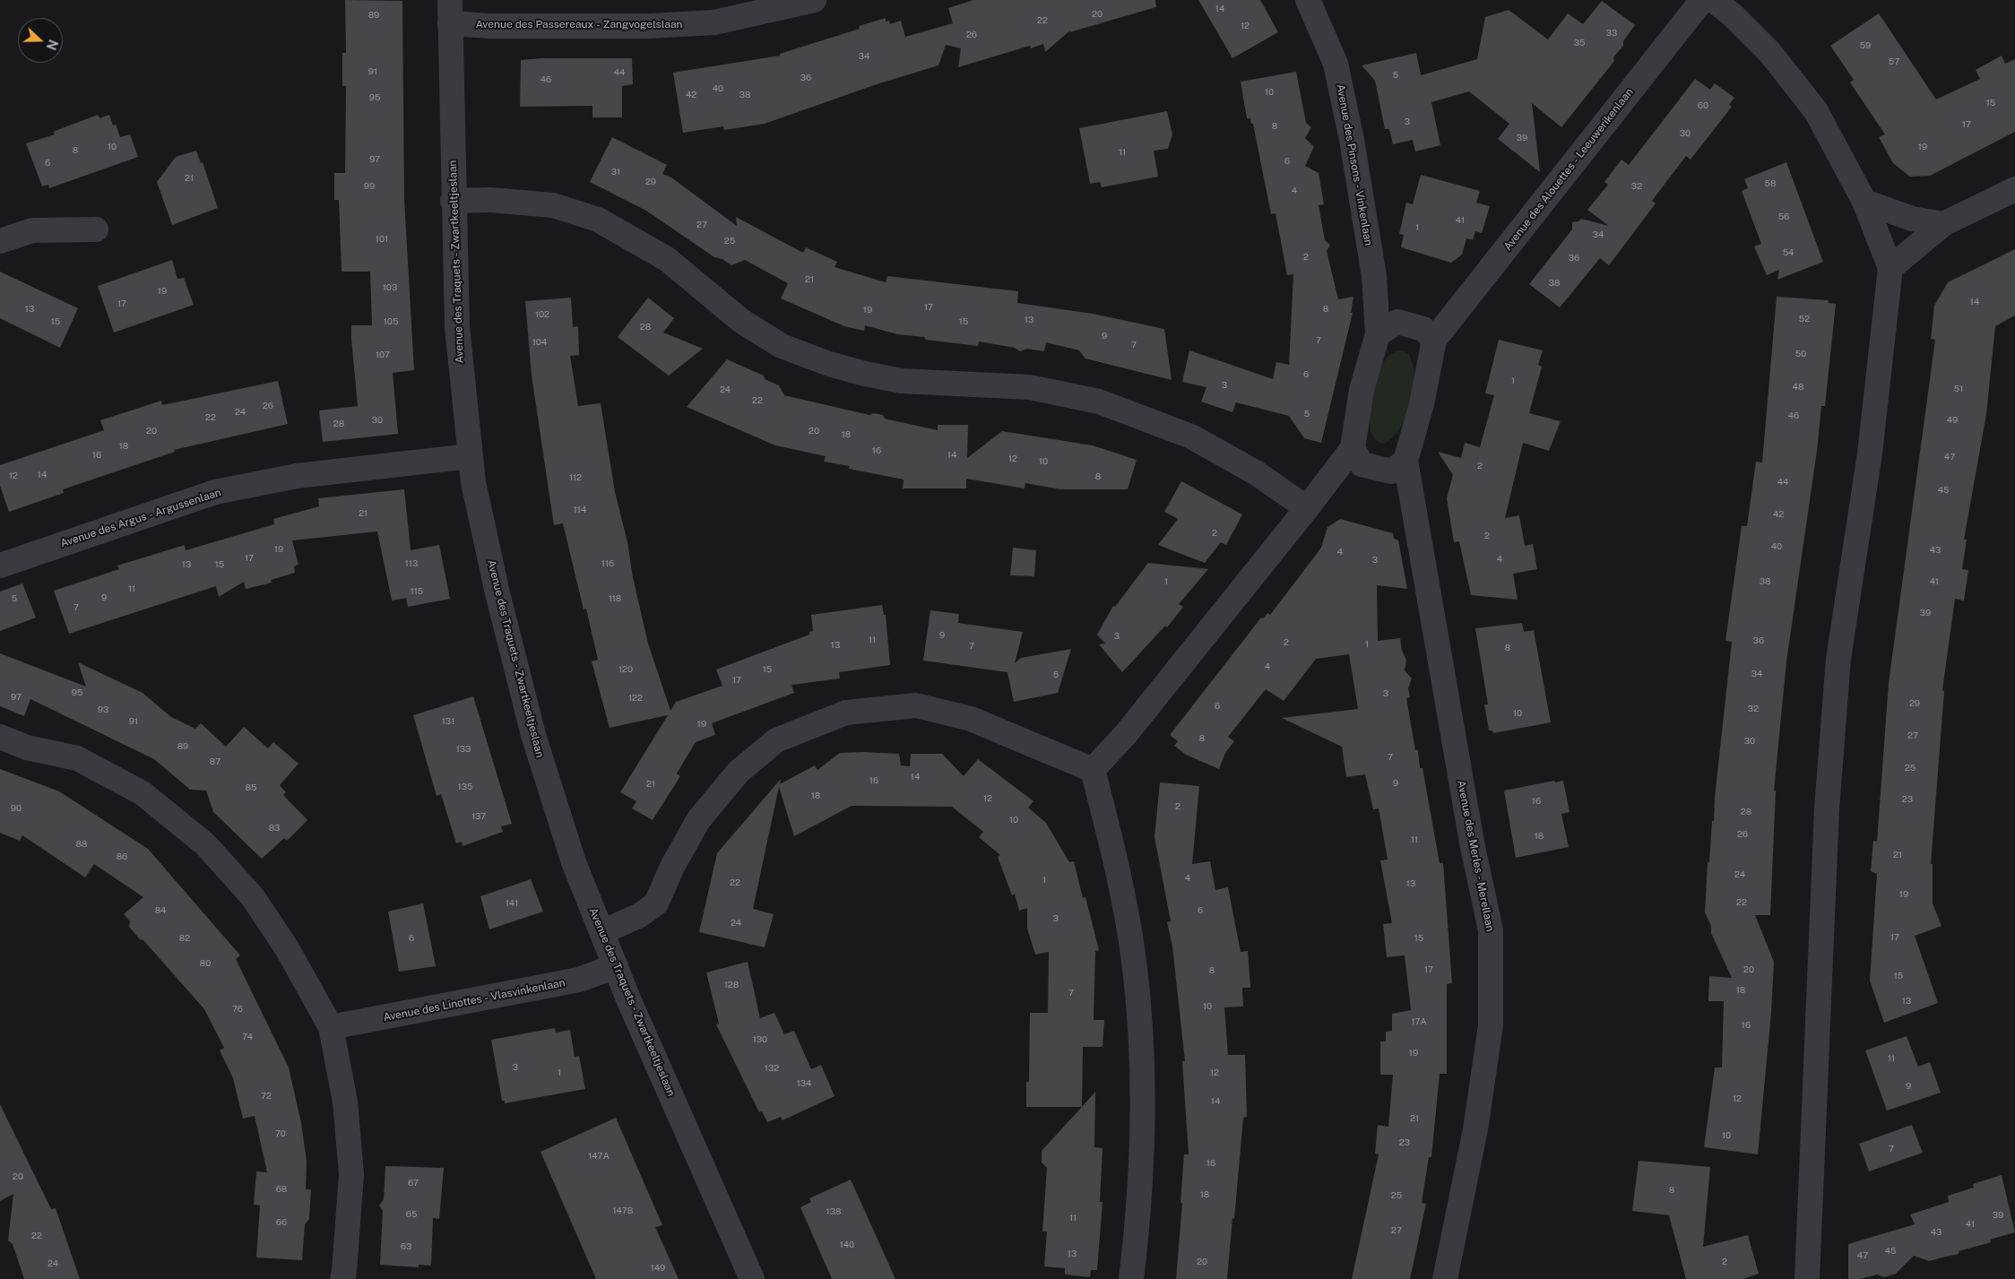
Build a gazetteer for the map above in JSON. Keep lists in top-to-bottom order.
{
  "streets": {
    "street": [
      "Avenue des Passereaux - Zangvogelslaan",
      "Avenue des Pinsons - Vinkenlaan",
      "Avenue des Alouettes - Leeuwerikenlaan",
      "Avenue des Traquets - Zwartkeeltjeslaan",
      "Avenue des Argus - Argussenlaan",
      "Avenue des Merles - Merellaan",
      "Avenue des Linottes - Vlasvinkenlaan"
    ]
  },
  "crossings": [
    ["Avenue des Passereaux - Zangvogelslaan", "Avenue des Traquets - Zwartkeeltjeslaan"],
    ["Avenue des Traquets - Zwartkeeltjeslaan", "Avenue des Argus - Argussenlaan"],
    ["Avenue des Traquets - Zwartkeeltjeslaan", "Avenue des Linottes - Vlasvinkenlaan"]
  ],
  "house_numbers": [
    "14",
    "20",
    "89",
    "22",
    "12",
    "33",
    "26",
    "35",
    "59",
    "34",
    "57",
    "91",
    "44",
    "5",
    "36",
    "46",
    "40",
    "10",
    "42",
    "38",
    "95",
    "15",
    "60",
    "3",
    "17",
    "8",
    "30",
    "39",
    "10",
    "19",
    "8",
    "11",
    "97",
    "6",
    "6",
    "31",
    "21",
    "29",
    "58",
    "99",
    "32",
    "4",
    "56",
    "41",
    "27",
    "1",
    "34",
    "101",
    "25",
    "54",
    "2",
    "36",
    "21",
    "38",
    "103",
    "19",
    "14",
    "17",
    "17",
    "13",
    "8",
    "19",
    "102",
    "52",
    "13",
    "15",
    "105",
    "15",
    "28",
    "9",
    "7",
    "104",
    "7",
    "50",
    "107",
    "6",
    "1",
    "3",
    "48",
    "51",
    "24",
    "22",
    "26",
    "24",
    "5",
    "46",
    "22",
    "30",
    "49",
    "28",
    "20",
    "20",
    "18",
    "18",
    "16",
    "16",
    "14",
    "47",
    "12",
    "10",
    "2",
    "14",
    "12",
    "8",
    "112",
    "44",
    "45",
    "114",
    "21",
    "42",
    "2",
    "2",
    "40",
    "19",
    "43",
    "4",
    "17",
    "4",
    "3",
    "113",
    "116",
    "13",
    "15",
    "1",
    "38",
    "41",
    "11",
    "115",
    "9",
    "5",
    "118",
    "7",
    "39",
    "9",
    "3",
    "11",
    "36",
    "2",
    "1",
    "13",
    "7",
    "8",
    "4",
    "120",
    "15",
    "34",
    "5",
    "17",
    "95",
    "3",
    "97",
    "122",
    "29",
    "6",
    "32",
    "93",
    "10",
    "91",
    "131",
    "19",
    "27",
    "8",
    "30",
    "89",
    "133",
    "7",
    "87",
    "25",
    "14",
    "16",
    "9",
    "21",
    "135",
    "85",
    "18",
    "12",
    "23",
    "16",
    "2",
    "90",
    "28",
    "137",
    "10",
    "83",
    "26",
    "18",
    "11",
    "88",
    "21",
    "86",
    "24",
    "4",
    "1",
    "22",
    "13",
    "19",
    "22",
    "141",
    "84",
    "6",
    "3",
    "24",
    "17",
    "82",
    "6",
    "15",
    "80",
    "17",
    "20",
    "8",
    "15",
    "128",
    "18",
    "7",
    "13",
    "10",
    "76",
    "17A",
    "16",
    "74",
    "130",
    "19",
    "11",
    "3",
    "132",
    "1",
    "12",
    "134",
    "9",
    "72",
    "12",
    "14",
    "21",
    "70",
    "10",
    "23",
    "7",
    "147A",
    "16",
    "20",
    "67",
    "68",
    "8",
    "18",
    "25",
    "147B",
    "138",
    "65",
    "39",
    "11",
    "66",
    "41",
    "27",
    "43",
    "22",
    "140",
    "63",
    "45",
    "13",
    "47",
    "20",
    "2",
    "24",
    "149"
  ],
  "north": "right"
}
